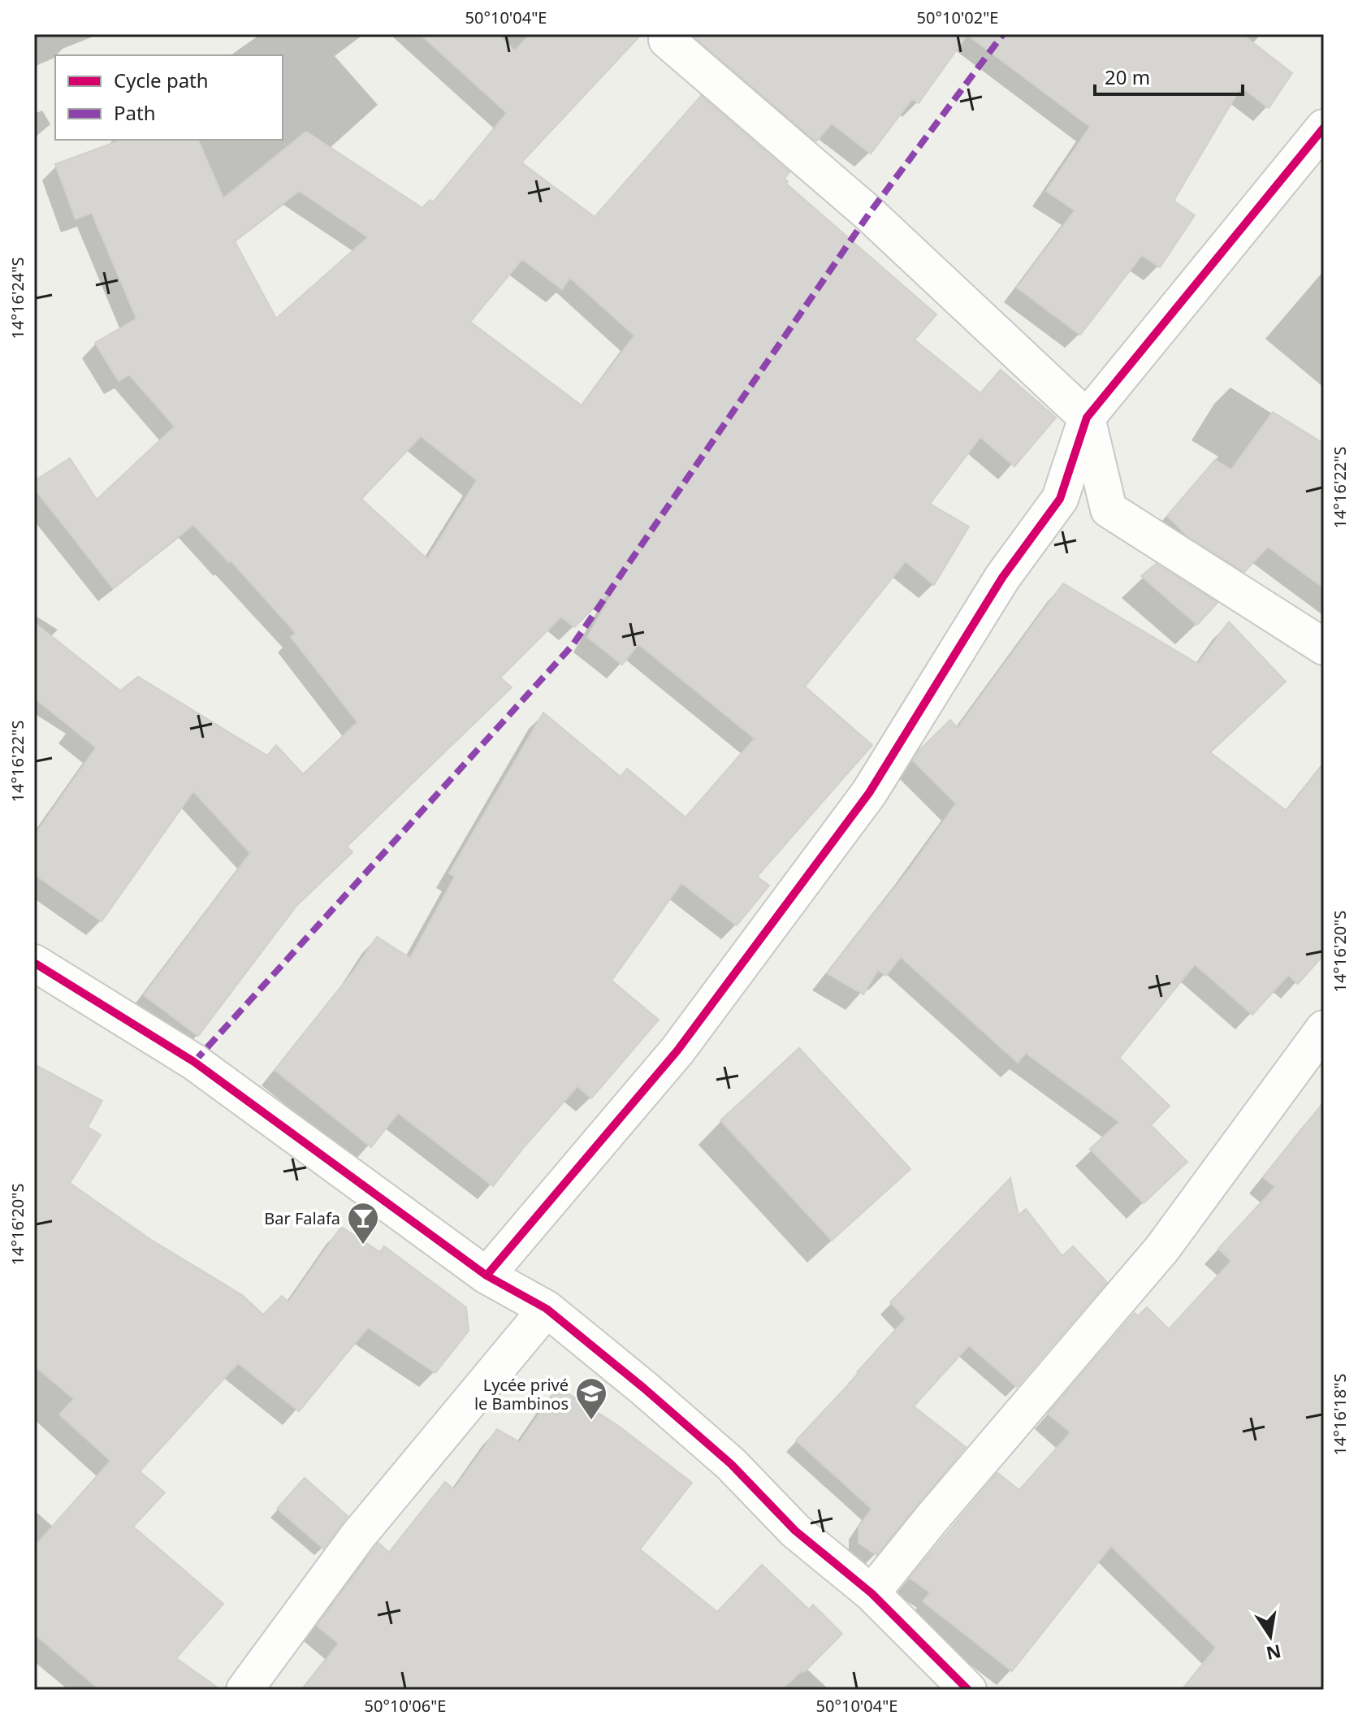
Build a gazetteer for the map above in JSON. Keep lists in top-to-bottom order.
{
  "places": {
    "bar": ["Bar Falafa"],
    "school or university": ["Lycée privé le Bambinos"]
  },
  "legend": ["Cycle path", "Path"],
  "scale_bar": "20 m",
  "north": "bottom",
  "coordinates": [
    "50°10'04\"E",
    "50°10'02\"E",
    "14°16'24\"S",
    "14°16'22\"S",
    "14°16'20\"S",
    "14°16'18\"S",
    "50°10'06\"E"
  ]
}
